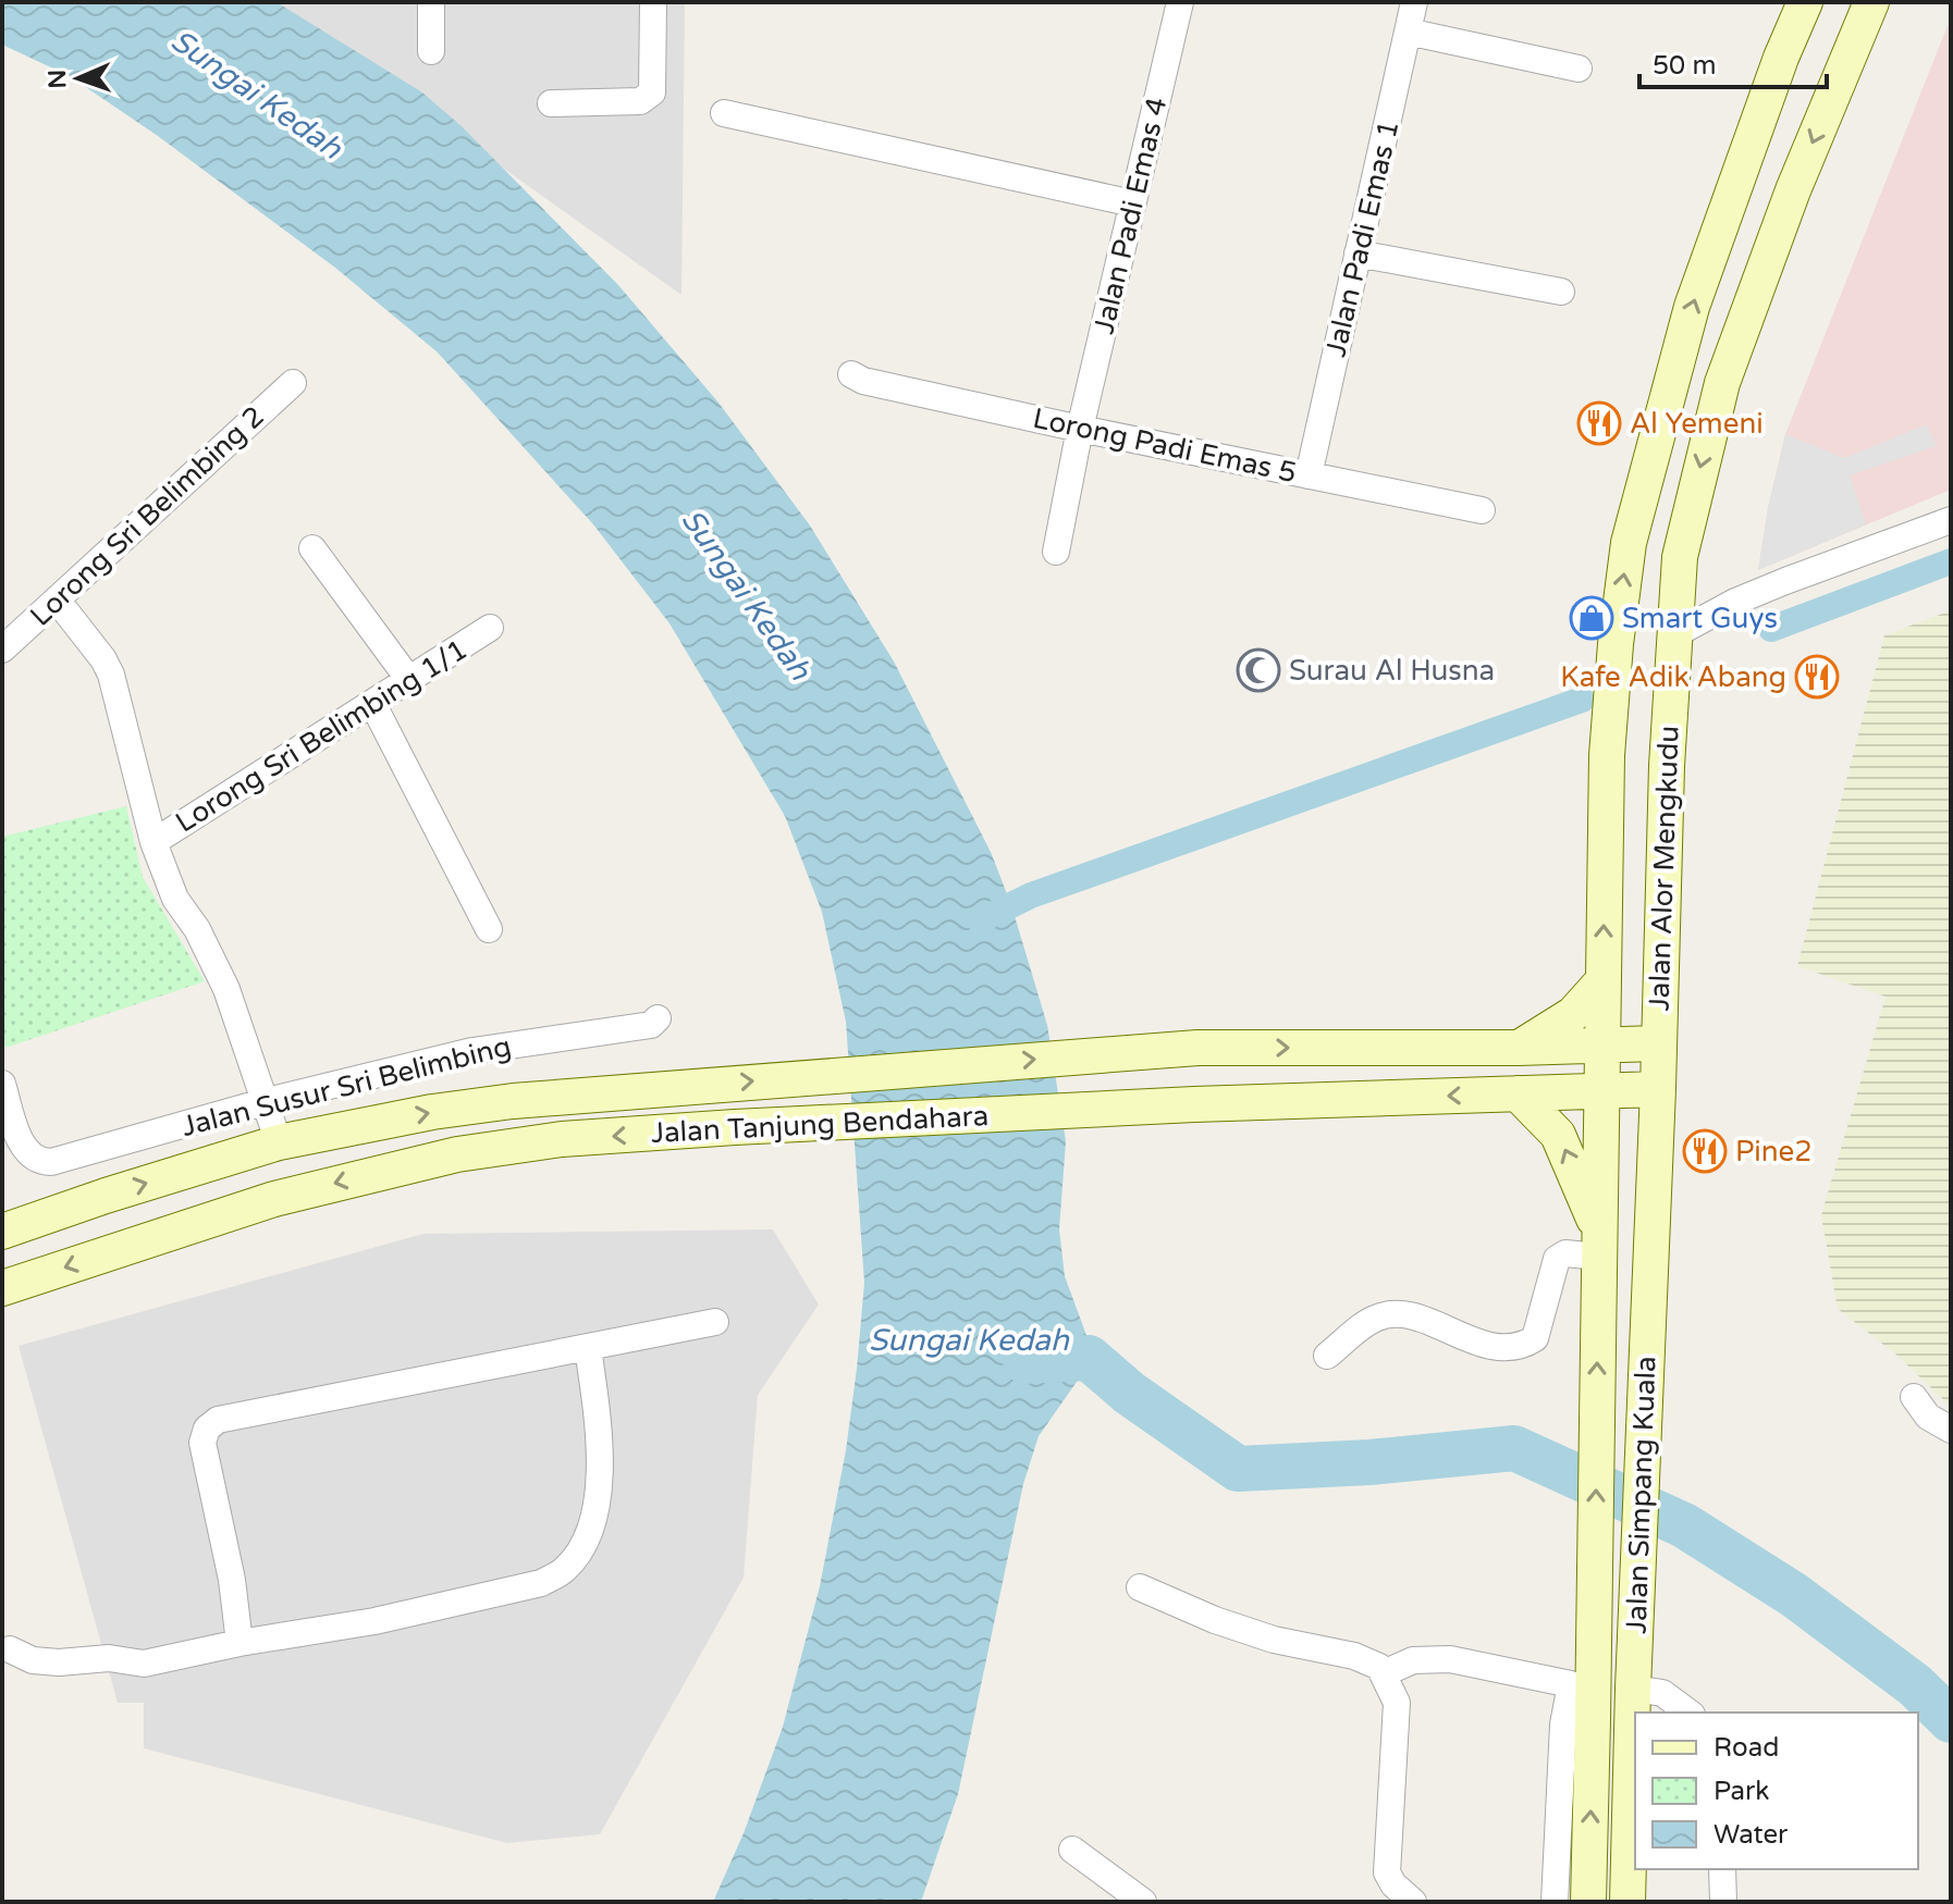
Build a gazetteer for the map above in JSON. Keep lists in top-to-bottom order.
{
  "streets": {
    "main road": ["Jalan Alor Mengkudu", "Jalan Tanjung Bendahara", "Jalan Simpang Kuala"],
    "street": [
      "Jalan Padi Emas 4",
      "Jalan Padi Emas 1",
      "Lorong Padi Emas 5",
      "Lorong Sri Belimbing 2",
      "Lorong Sri Belimbing 1/1",
      "Jalan Susur Sri Belimbing"
    ]
  },
  "crossings": [
    ["Jalan Padi Emas 4", "Lorong Padi Emas 5"],
    ["Jalan Padi Emas 1", "Lorong Padi Emas 5"],
    ["Jalan Alor Mengkudu", "Jalan Tanjung Bendahara"],
    ["Jalan Alor Mengkudu", "Jalan Simpang Kuala"],
    ["Jalan Tanjung Bendahara", "Jalan Simpang Kuala"]
  ],
  "water": ["Sungai Kedah"],
  "places": {
    "restaurant": ["Al Yemeni", "Kafe Adik Abang", "Pine2"],
    "shop": ["Smart Guys"],
    "mosque": ["Surau Al Husna"]
  },
  "legend": ["Road", "Park", "Water"],
  "scale_bar": "50 m",
  "north": "left"
}
